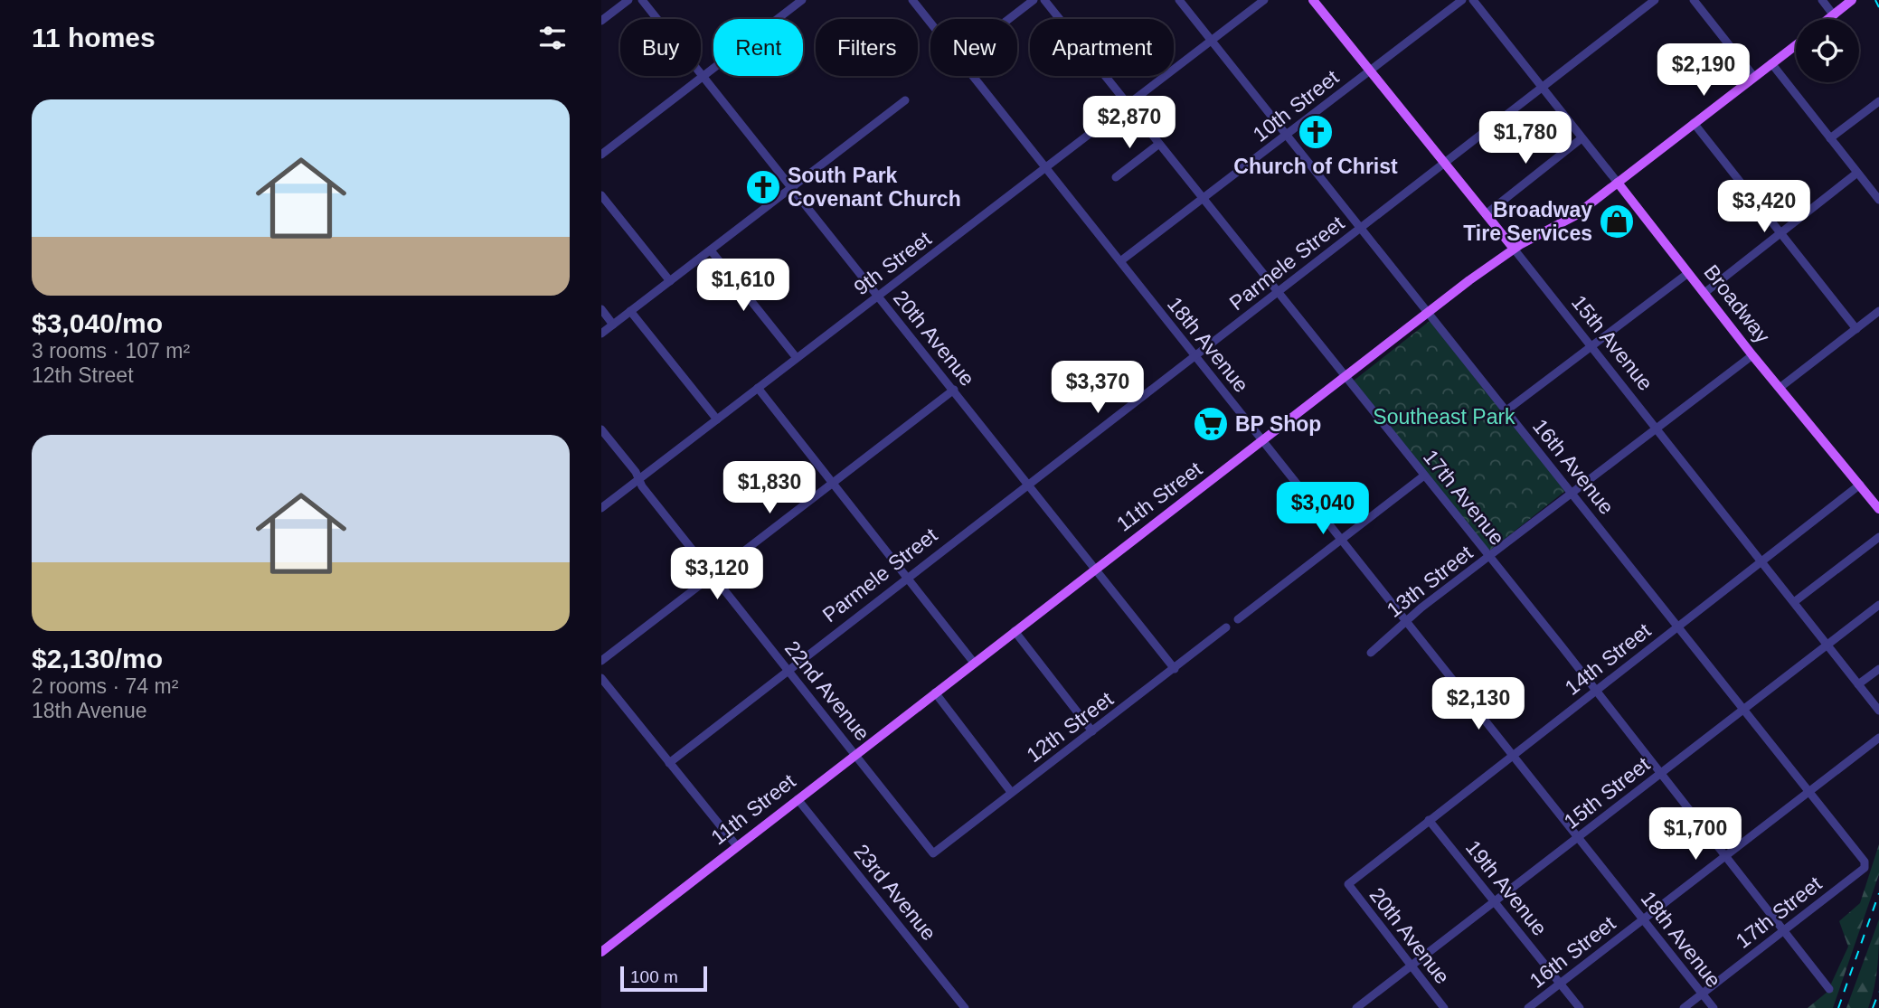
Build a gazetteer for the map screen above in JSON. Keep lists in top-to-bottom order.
{
  "streets": {
    "main road": ["Broadway", "15th Avenue", "11th Street"],
    "street": [
      "10th Street",
      "9th Street",
      "Parmele Street",
      "20th Avenue",
      "18th Avenue",
      "16th Avenue",
      "17th Avenue",
      "13th Street",
      "14th Street",
      "22nd Avenue",
      "12th Street",
      "15th Street",
      "19th Avenue",
      "23rd Avenue",
      "17th Street",
      "16th Street"
    ]
  },
  "crossings": [
    ["10th Street", "15th Avenue"],
    ["10th Street", "18th Avenue"],
    ["10th Street", "16th Avenue"],
    ["10th Street", "17th Avenue"],
    ["9th Street", "20th Avenue"],
    ["9th Street", "18th Avenue"],
    ["9th Street", "16th Avenue"],
    ["9th Street", "17th Avenue"],
    ["9th Street", "22nd Avenue"],
    ["Parmele Street", "Broadway"],
    ["Parmele Street", "20th Avenue"],
    ["Parmele Street", "15th Avenue"],
    ["Parmele Street", "18th Avenue"],
    ["Parmele Street", "16th Avenue"],
    ["Parmele Street", "17th Avenue"],
    ["Parmele Street", "22nd Avenue"],
    ["Broadway", "11th Street"],
    ["Broadway", "13th Street"],
    ["Broadway", "14th Street"],
    ["20th Avenue", "11th Street"],
    ["20th Avenue", "14th Street"],
    ["20th Avenue", "12th Street"],
    ["20th Avenue", "15th Street"],
    ["15th Avenue", "11th Street"],
    ["15th Avenue", "13th Street"],
    ["15th Avenue", "14th Street"],
    ["15th Avenue", "15th Street"],
    ["18th Avenue", "11th Street"],
    ["18th Avenue", "13th Street"],
    ["18th Avenue", "14th Street"],
    ["18th Avenue", "15th Street"],
    ["18th Avenue", "17th Street"],
    ["18th Avenue", "16th Street"],
    ["16th Avenue", "11th Street"],
    ["16th Avenue", "13th Street"],
    ["16th Avenue", "14th Street"],
    ["16th Avenue", "15th Street"],
    ["16th Avenue", "17th Street"],
    ["16th Avenue", "16th Street"],
    ["11th Street", "17th Avenue"],
    ["11th Street", "22nd Avenue"],
    ["11th Street", "23rd Avenue"],
    ["17th Avenue", "13th Street"],
    ["17th Avenue", "14th Street"],
    ["17th Avenue", "15th Street"],
    ["17th Avenue", "17th Street"],
    ["17th Avenue", "16th Street"],
    ["14th Street", "19th Avenue"],
    ["22nd Avenue", "12th Street"],
    ["15th Street", "19th Avenue"],
    ["19th Avenue", "16th Street"]
  ],
  "parks": ["Southeast Park"],
  "places": {
    "church": ["Church of Christ", "South Park Covenant Church"],
    "shop": ["Broadway Tire Services"],
    "supermarket": ["BP Shop"]
  },
  "scale_bar": "100 m",
  "page": {
    "heading": "11 homes",
    "chip": [
      "Buy",
      "Rent",
      "Filters",
      "New",
      "Apartment"
    ],
    "price": [
      "$2,190",
      "$2,870",
      "$1,780",
      "$3,420",
      "$1,610",
      "$3,370",
      "$1,830",
      "$3,040",
      "$3,120",
      "$2,130",
      "$1,700"
    ],
    "list": [
      {
        "name": "$3,040/mo",
        "note": "3 rooms · 107 m² · 12th Street"
      },
      {
        "name": "$2,130/mo",
        "note": "2 rooms · 74 m² · 18th Avenue"
      }
    ],
    "scale": "100 m"
  }
}
